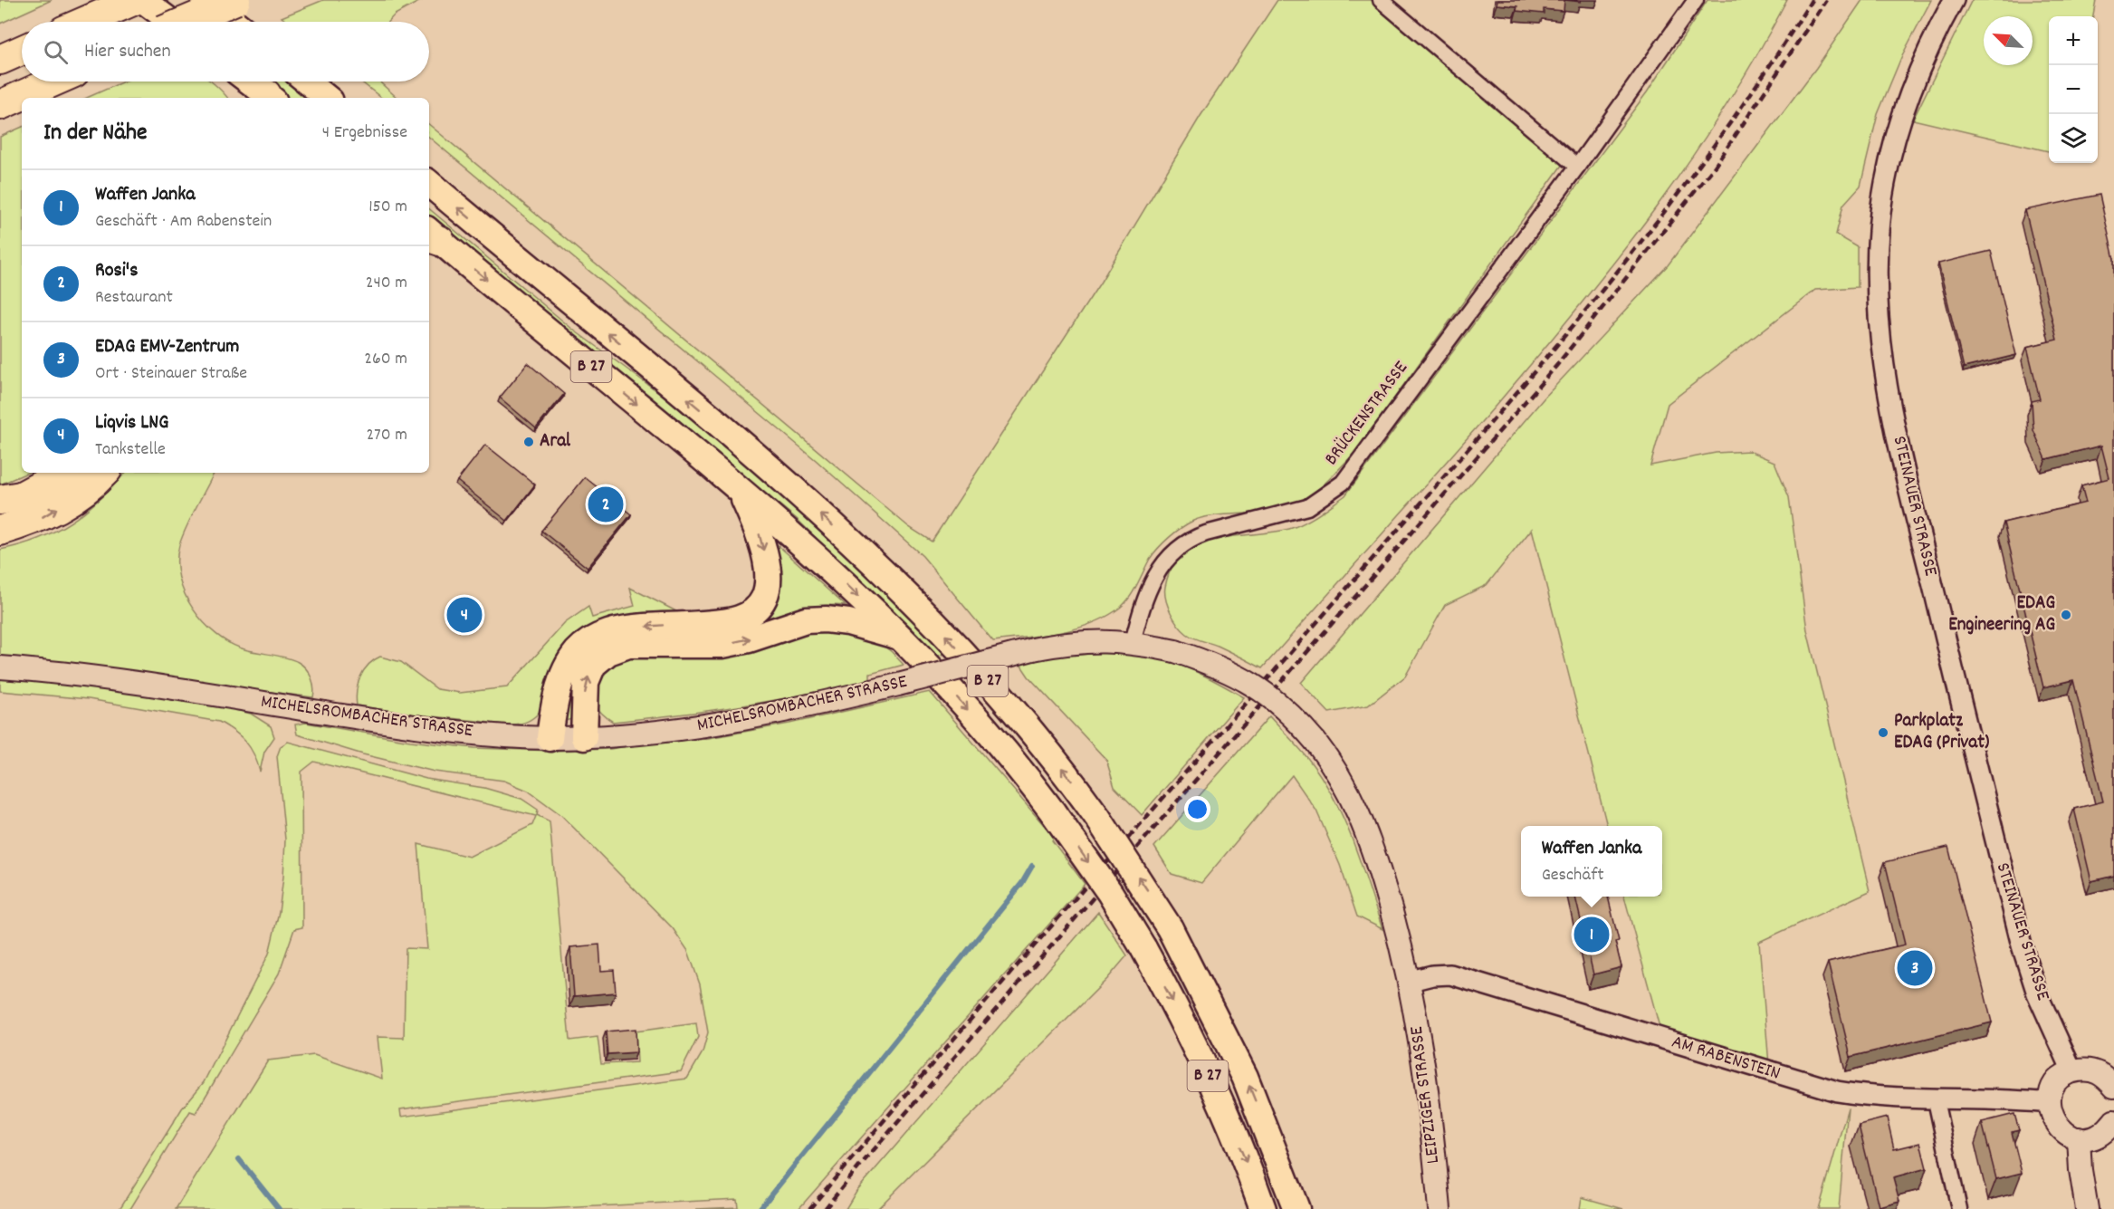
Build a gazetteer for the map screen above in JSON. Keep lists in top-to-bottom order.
{
  "streets": {
    "highway": ["B 27"],
    "main road": ["MICHELSROMBACHER STRASSE", "LEIPZIGER STRASSE"],
    "street": ["BRÜCKENSTRASSE", "STEINAUER STRASSE", "AM RABENSTEIN"]
  },
  "crossings": [
    ["BRÜCKENSTRASSE", "MICHELSROMBACHER STRASSE"],
    ["MICHELSROMBACHER STRASSE", "AM RABENSTEIN"],
    ["MICHELSROMBACHER STRASSE", "LEIPZIGER STRASSE"],
    ["AM RABENSTEIN", "LEIPZIGER STRASSE"]
  ],
  "places": ["Aral", "EDAG Engineering AG", "Parkplatz EDAG (Privat)"],
  "north": "top left",
  "page": {
    "map_buttons": ["+", "−"],
    "search": "Hier suchen",
    "heading": ["In der Nähe", "4 Ergebnisse"],
    "list": [
      {
        "mark": "1",
        "name": "Waffen Janka",
        "note": "Geschäft · Am Rabenstein",
        "value": "150 m"
      },
      {
        "mark": "2",
        "name": "Rosi's",
        "note": "Restaurant",
        "value": "240 m"
      },
      {
        "mark": "3",
        "name": "EDAG EMV-Zentrum",
        "note": "Ort · Steinauer Straße",
        "value": "260 m"
      },
      {
        "mark": "4",
        "name": "Liqvis LNG",
        "note": "Tankstelle",
        "value": "270 m"
      }
    ],
    "pins": [
      "2",
      "4",
      "1",
      "3"
    ],
    "popup": ["Waffen Janka", "Geschäft"]
  }
}
